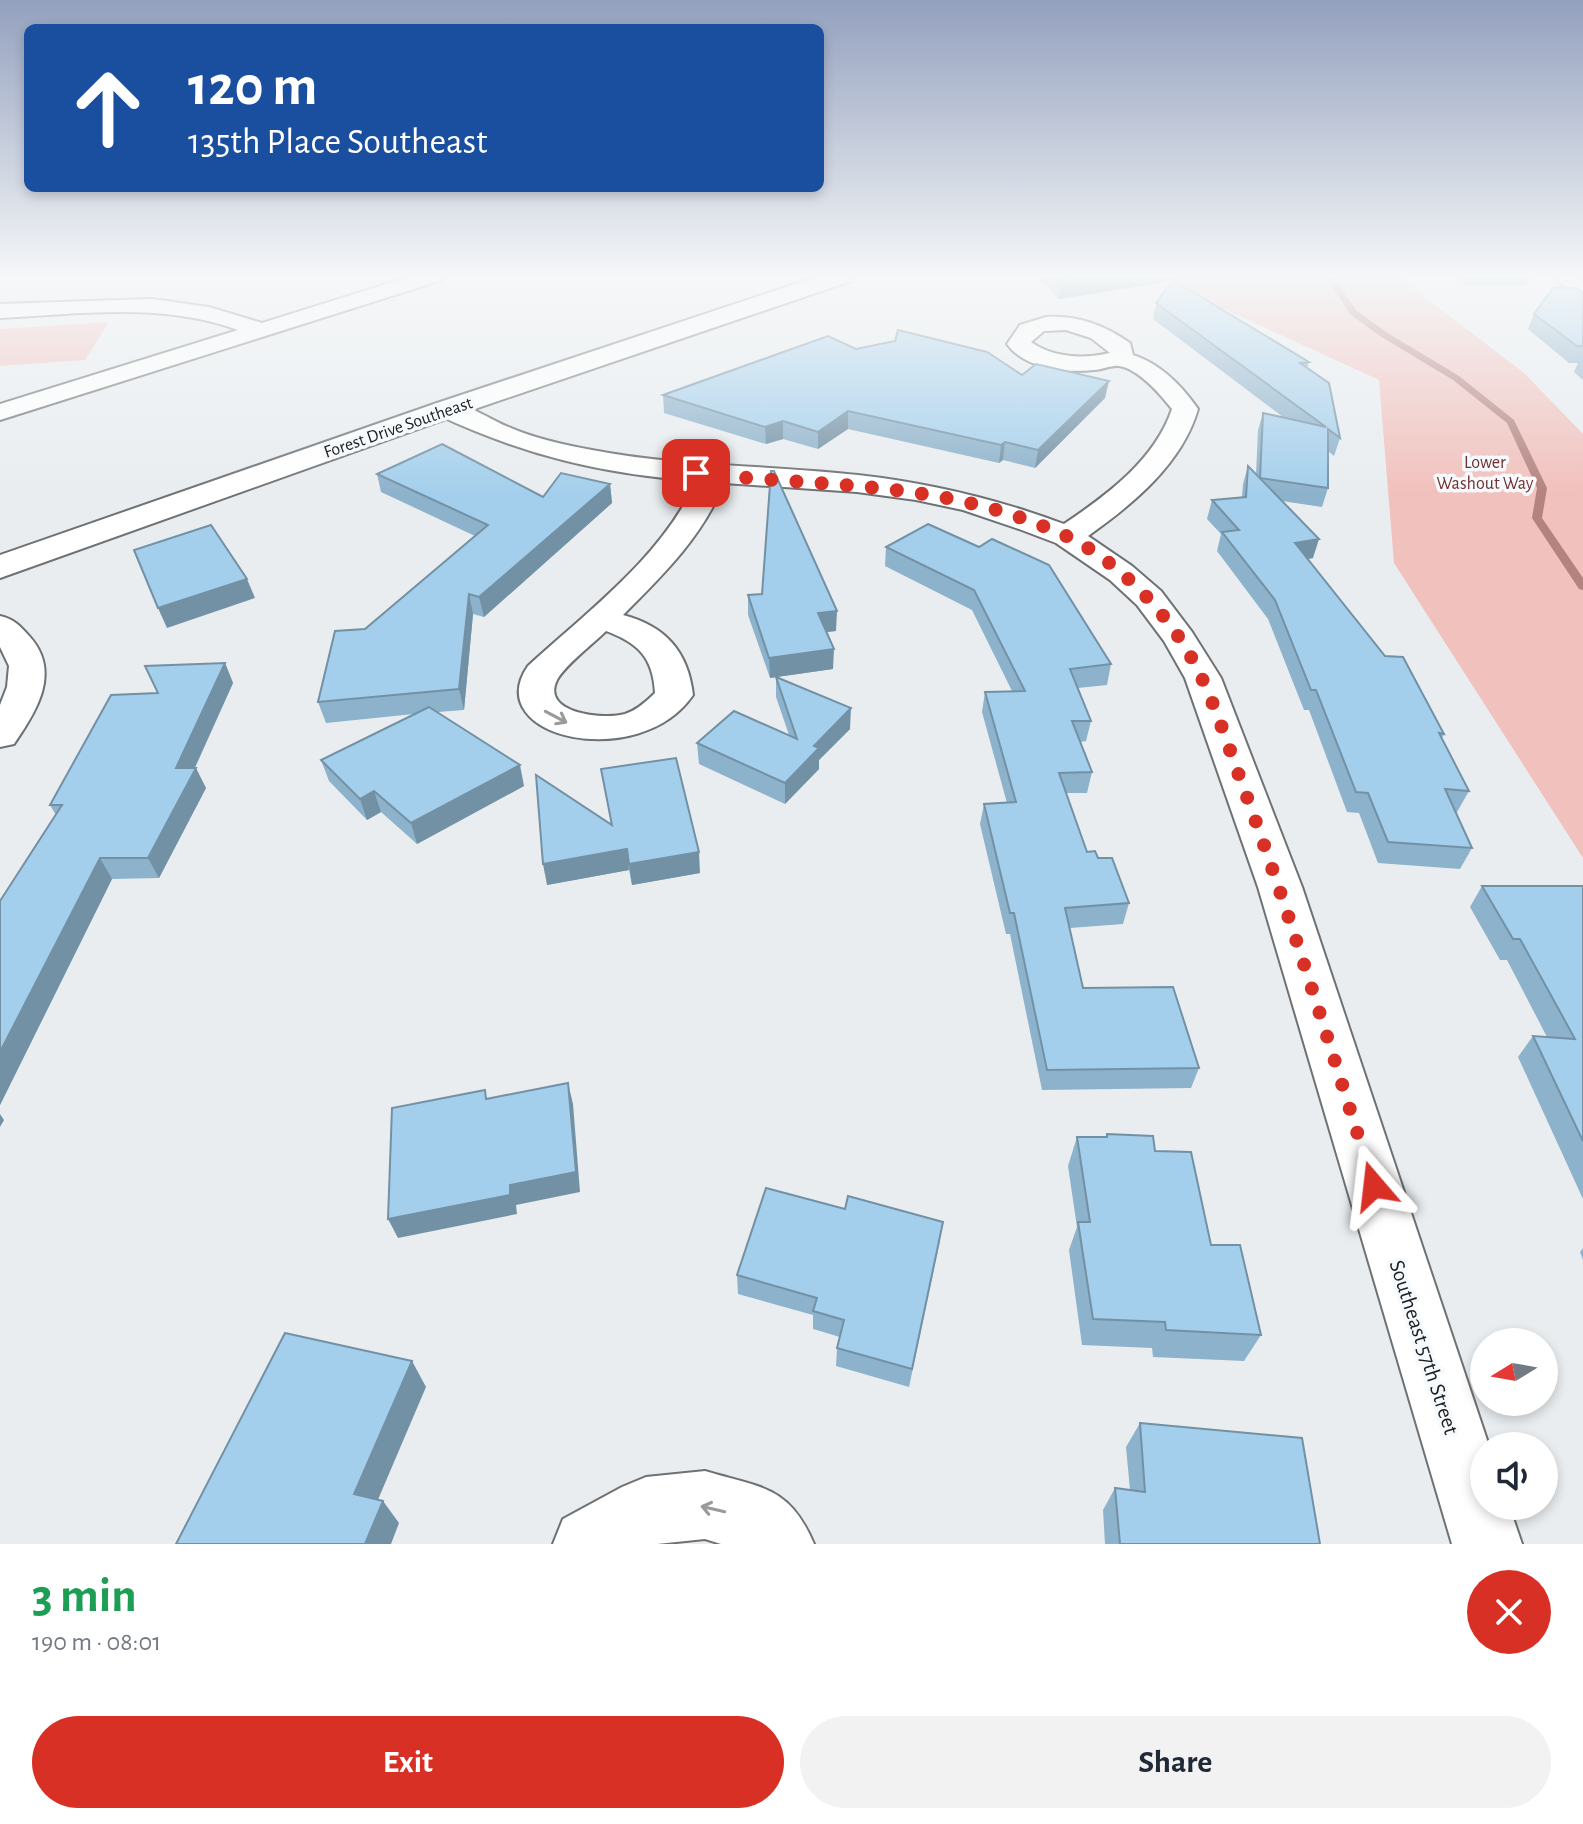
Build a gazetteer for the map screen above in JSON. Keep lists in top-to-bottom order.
{
  "streets": {
    "main road": ["Forest Drive Southeast"],
    "street": ["Southeast 57th Street"]
  },
  "crossings": [
    ["Forest Drive Southeast", "Southeast 57th Street"]
  ],
  "parks": ["Lower Washout Way"],
  "north": "left",
  "page": {
    "turn": ["120 m", "135th Place Southeast"],
    "heading": ["3 min", "190 m · 08:01"],
    "buttons": ["Exit", "Share"]
  }
}
